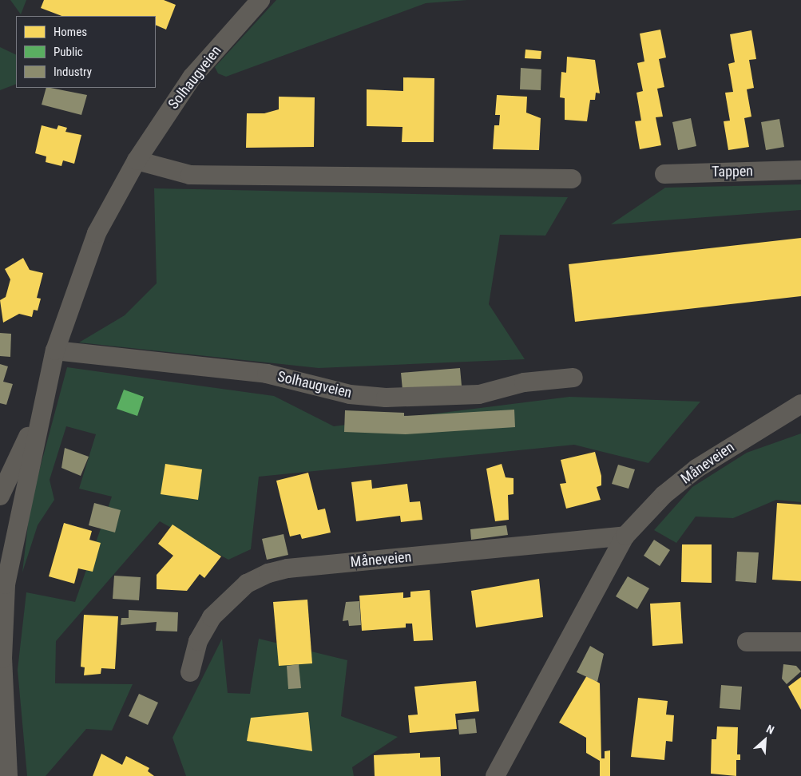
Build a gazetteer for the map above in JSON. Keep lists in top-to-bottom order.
{
  "streets": {
    "street": ["Solhaugveien", "Tappen", "Måneveien"]
  },
  "legend": ["Homes", "Public", "Industry"],
  "north": "top right"
}
